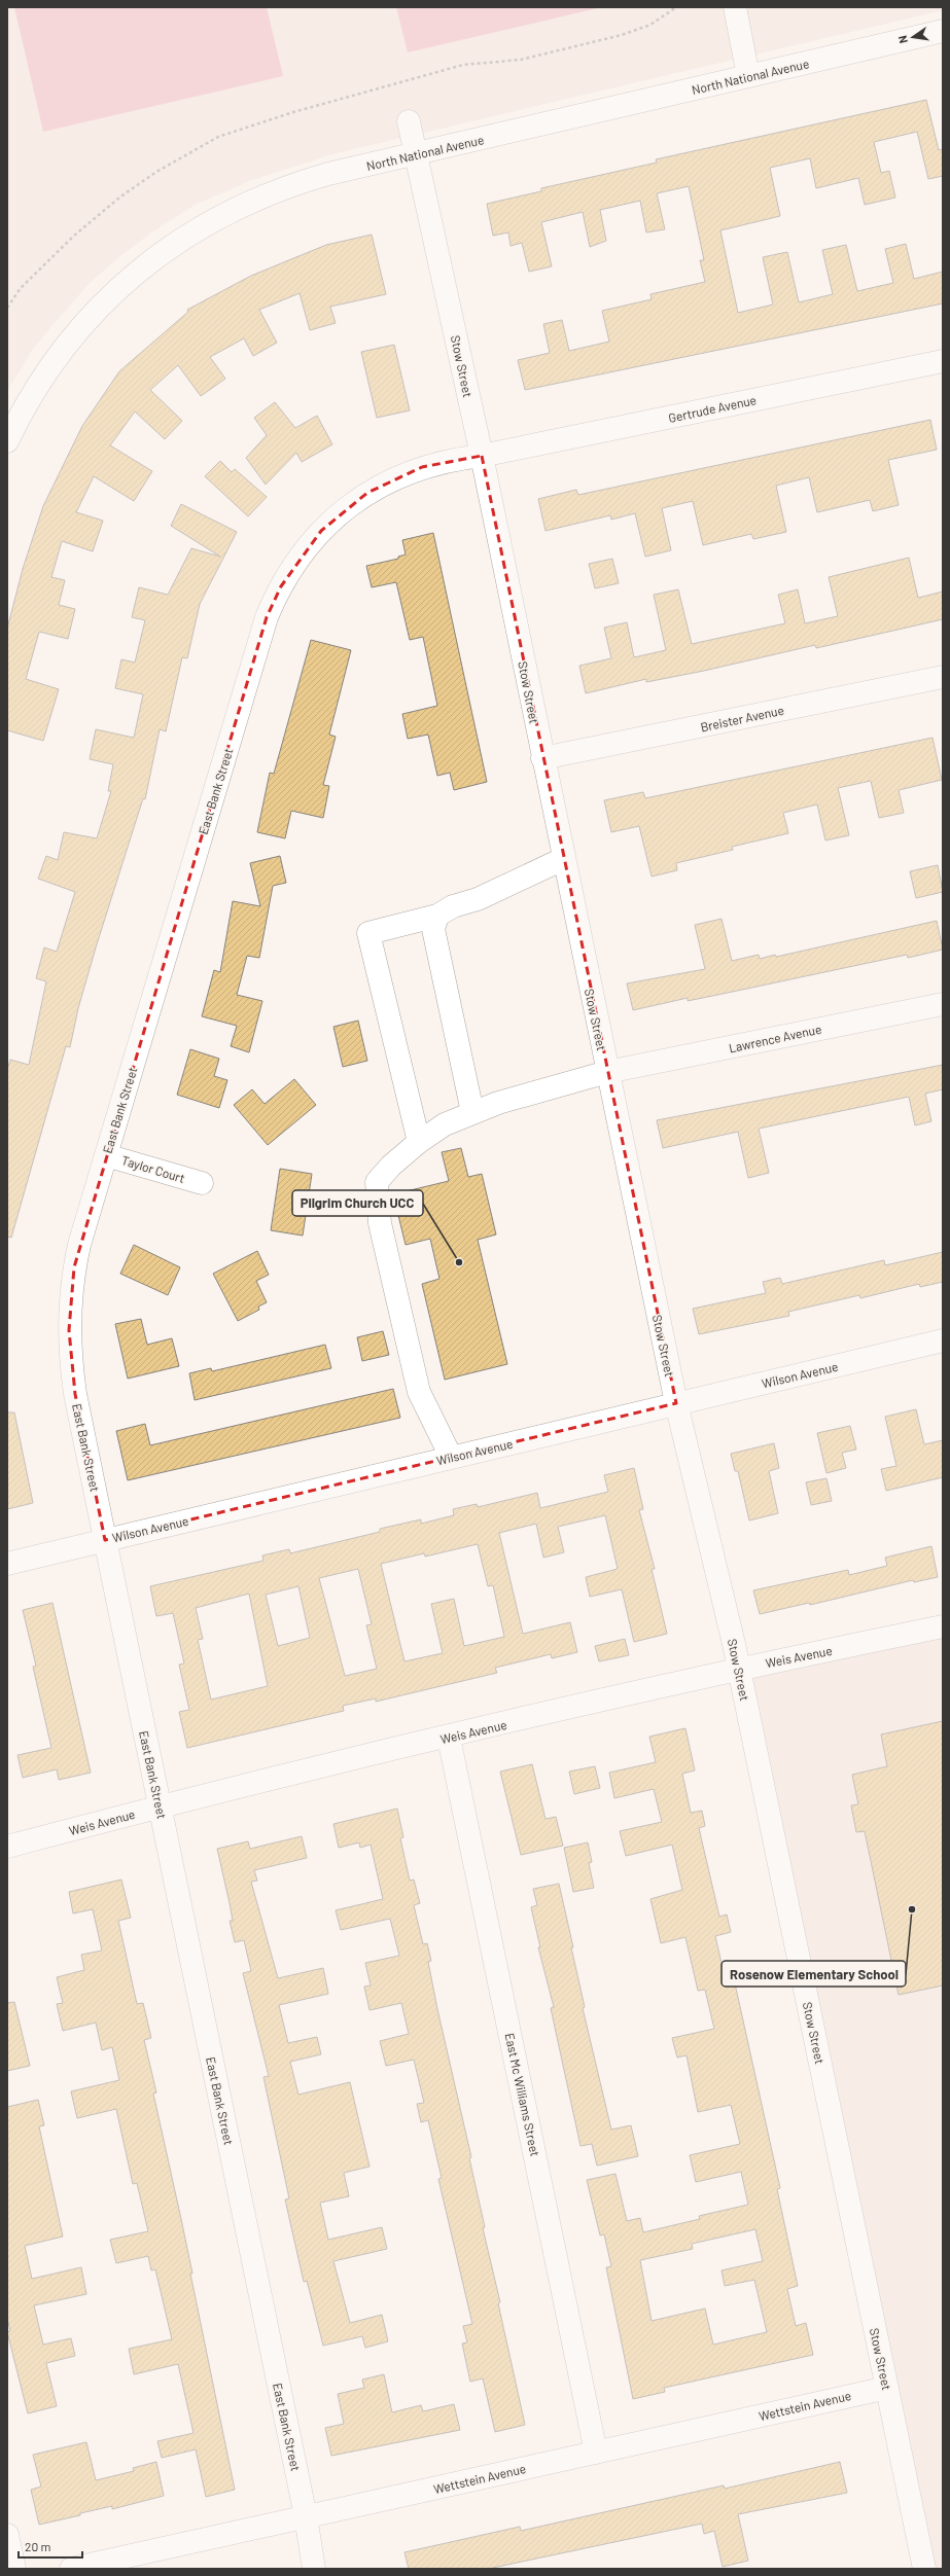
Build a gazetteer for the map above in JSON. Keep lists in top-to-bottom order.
{
  "streets": {
    "street": [
      "North National Avenue",
      "Stow Street",
      "Gertrude Avenue",
      "Breister Avenue",
      "East Bank Street",
      "Lawrence Avenue",
      "Taylor Court",
      "Wilson Avenue",
      "Weis Avenue",
      "East Mc Williams Street",
      "Wettstein Avenue"
    ]
  },
  "crossings": [
    ["North National Avenue", "Stow Street"],
    ["Stow Street", "Gertrude Avenue"],
    ["Stow Street", "Breister Avenue"],
    ["Stow Street", "East Bank Street"],
    ["Stow Street", "Lawrence Avenue"],
    ["Stow Street", "Wilson Avenue"],
    ["Stow Street", "Weis Avenue"],
    ["Stow Street", "Wettstein Avenue"],
    ["Gertrude Avenue", "East Bank Street"],
    ["East Bank Street", "Taylor Court"],
    ["East Bank Street", "Wilson Avenue"],
    ["East Bank Street", "Weis Avenue"],
    ["East Bank Street", "Wettstein Avenue"],
    ["Lawrence Avenue", "Wilson Avenue"],
    ["Weis Avenue", "East Mc Williams Street"],
    ["East Mc Williams Street", "Wettstein Avenue"]
  ],
  "places": ["Pilgrim Church UCC", "Rosenow Elementary School"],
  "scale_bar": "20 m",
  "north": "left"
}
